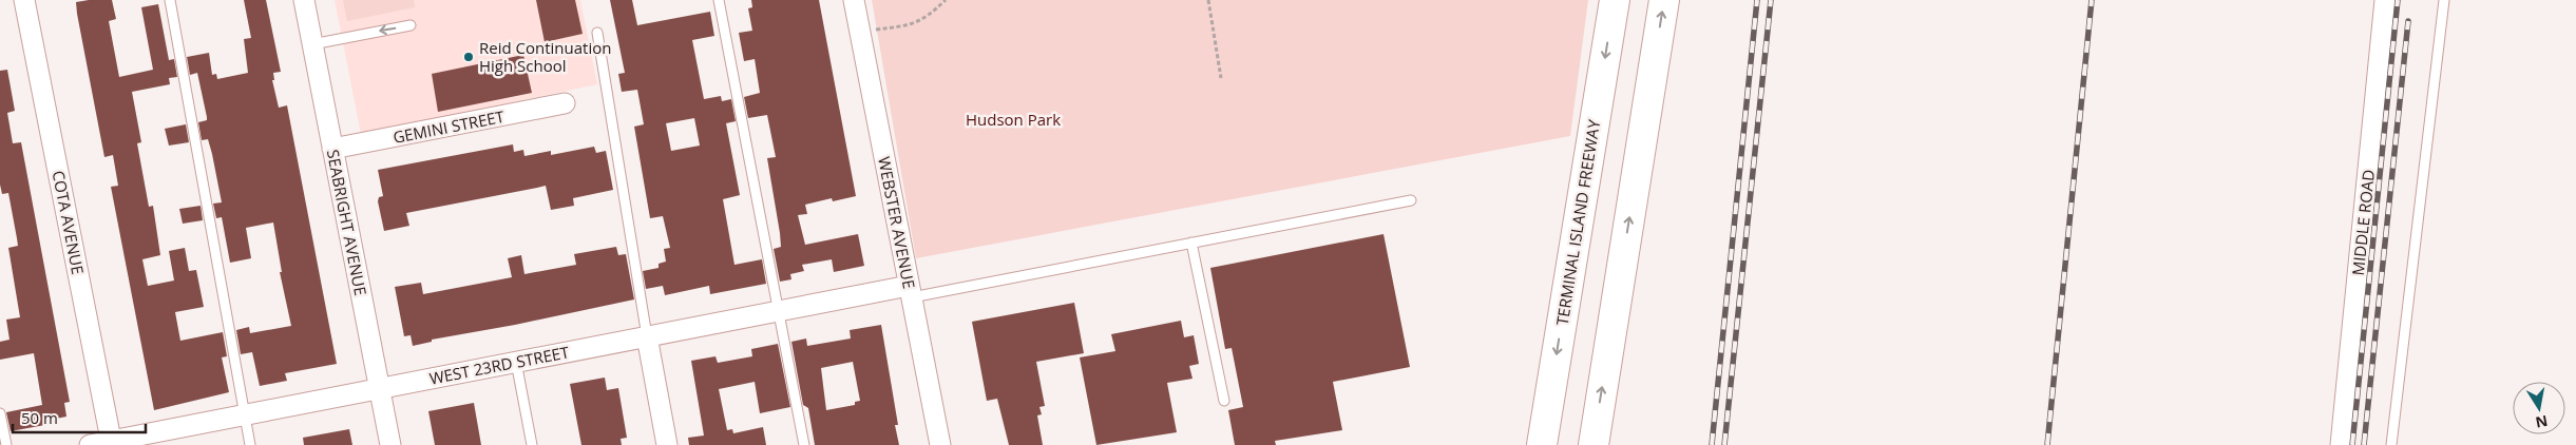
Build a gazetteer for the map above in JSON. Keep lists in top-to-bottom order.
{
  "streets": {
    "highway": ["TERMINAL ISLAND FREEWAY"],
    "street": [
      "GEMINI STREET",
      "COTA AVENUE",
      "SEABRIGHT AVENUE",
      "WEBSTER AVENUE",
      "MIDDLE ROAD",
      "WEST 23RD STREET"
    ]
  },
  "crossings": [
    ["GEMINI STREET", "SEABRIGHT AVENUE"],
    ["COTA AVENUE", "WEST 23RD STREET"],
    ["SEABRIGHT AVENUE", "WEST 23RD STREET"],
    ["WEBSTER AVENUE", "WEST 23RD STREET"]
  ],
  "parks": ["Hudson Park"],
  "places": ["Reid Continuation High School"],
  "scale_bar": "50 m",
  "north": "bottom"
}
